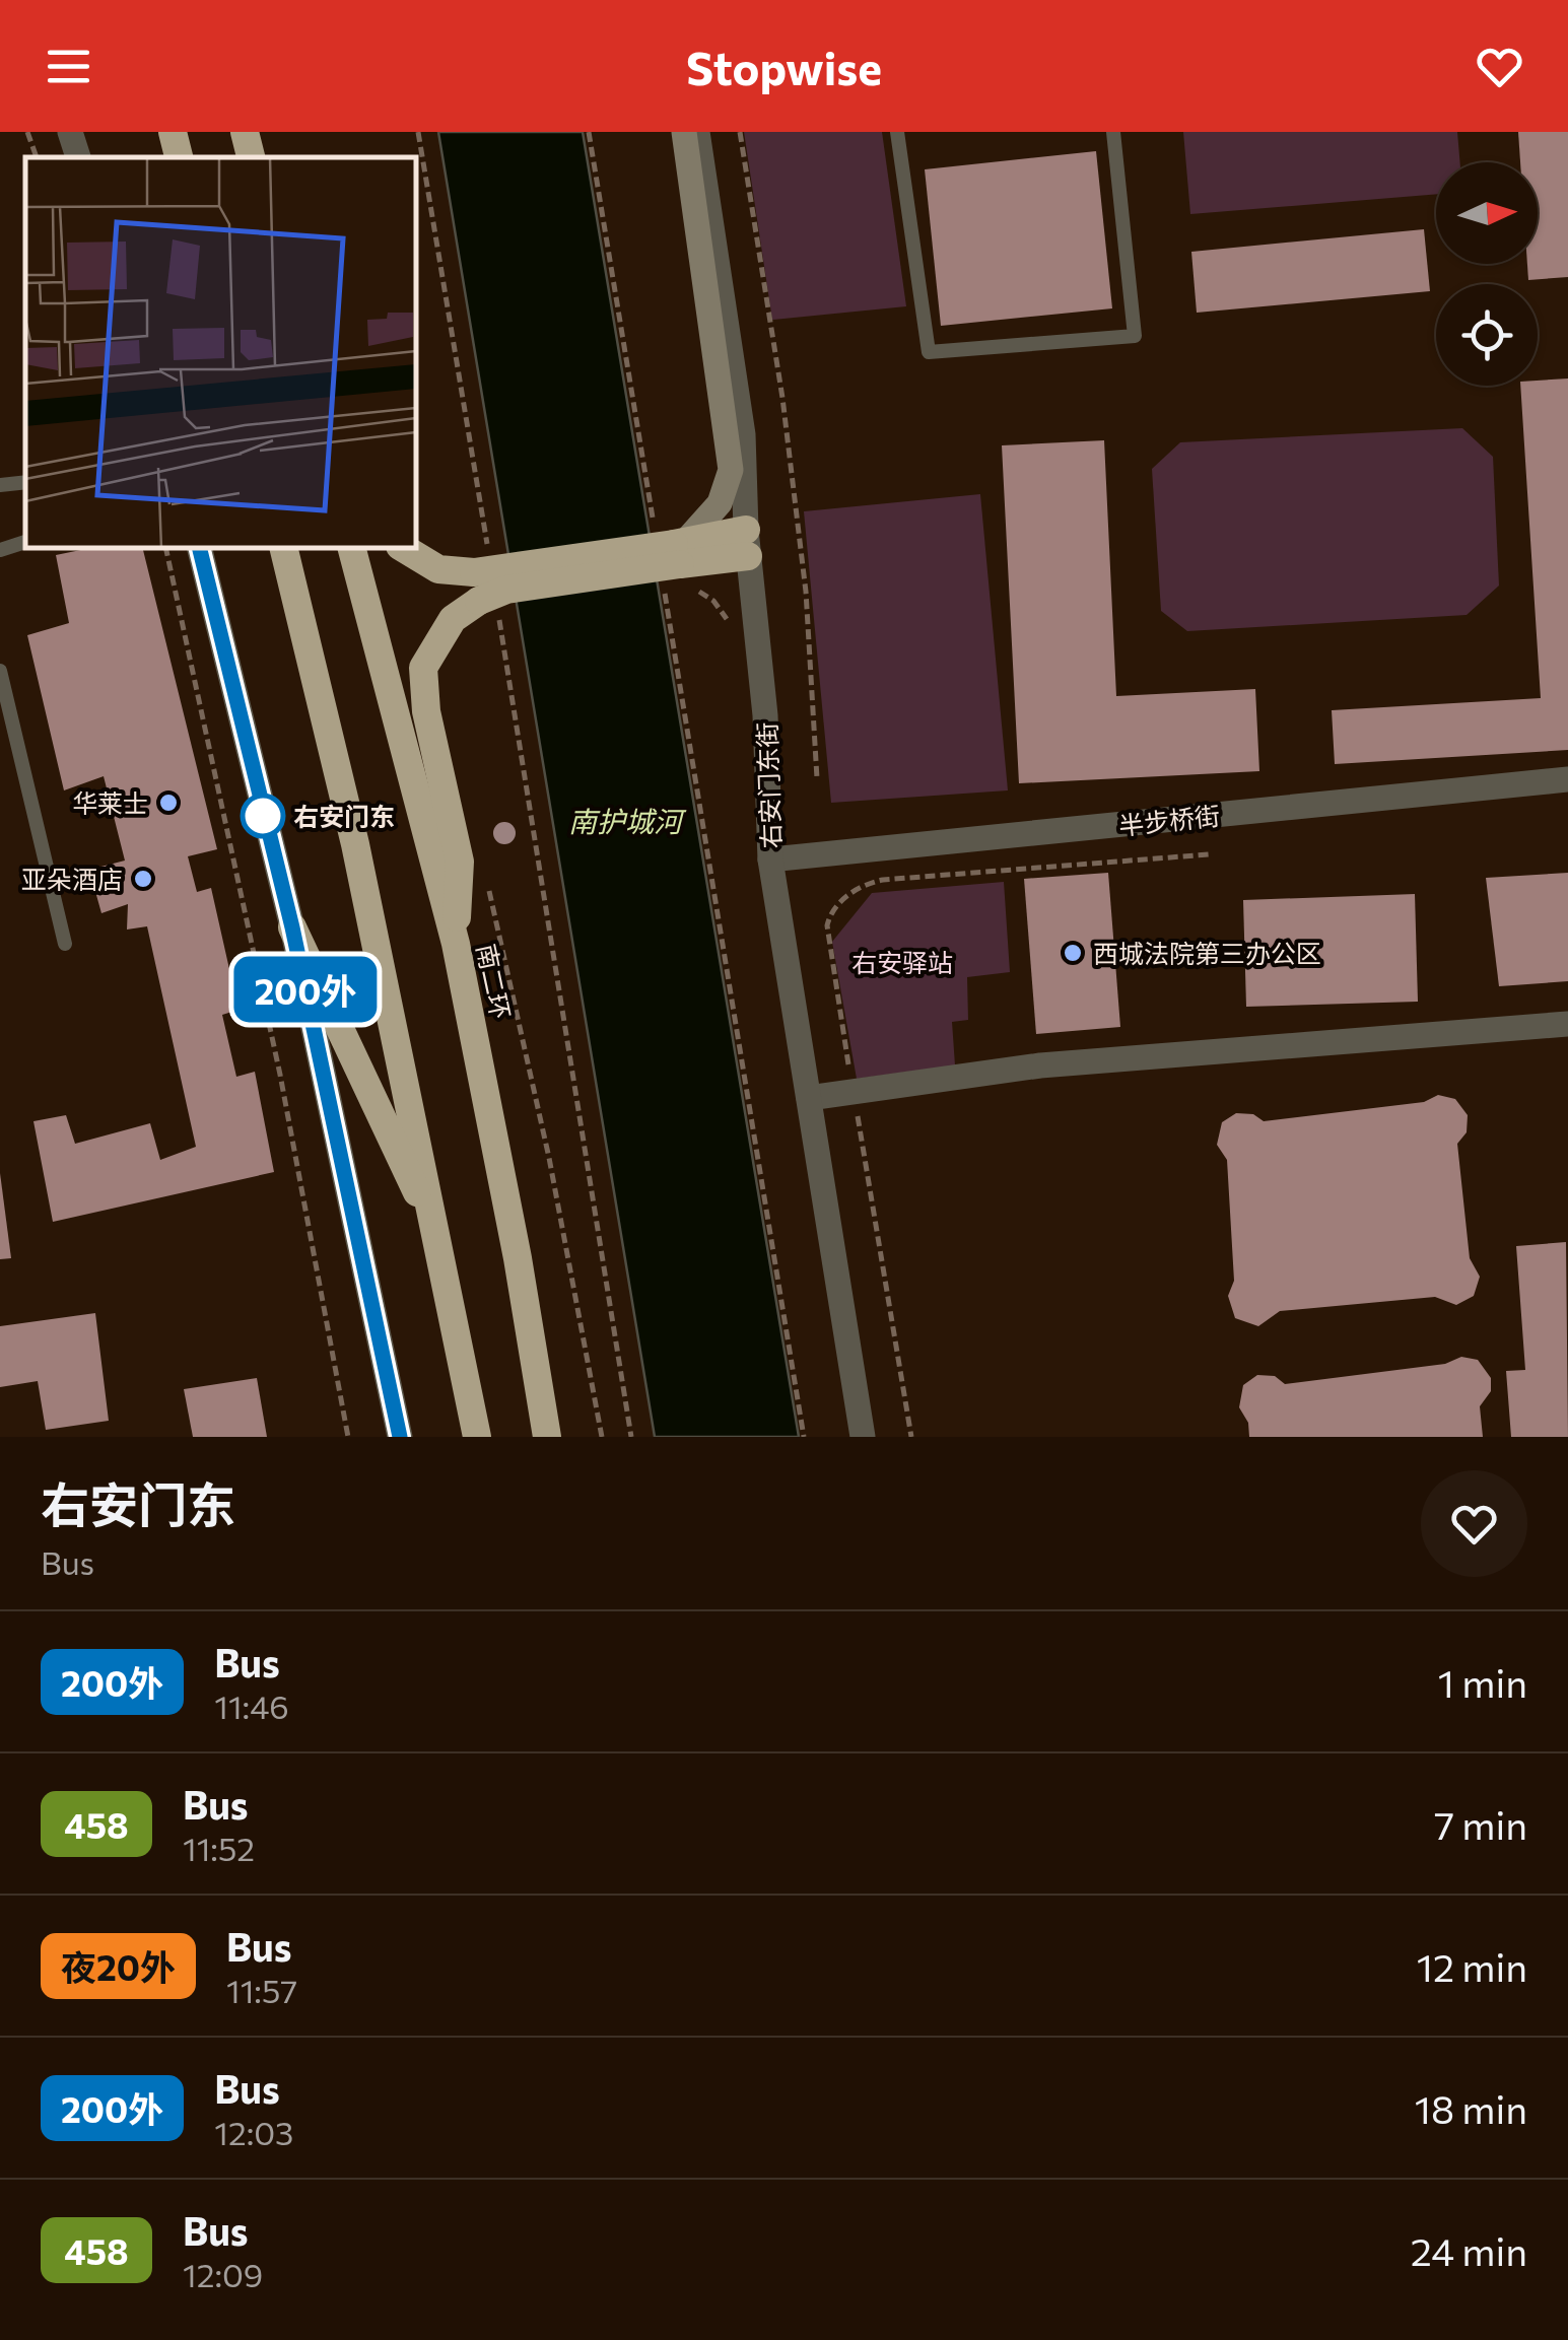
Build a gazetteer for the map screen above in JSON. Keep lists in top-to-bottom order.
{
  "streets": {
    "highway": ["南二环"],
    "street": ["右安门东街", "半步桥街"]
  },
  "crossings": [
    ["右安门东街", "半步桥街"]
  ],
  "water": ["南护城河"],
  "parks": ["右安驿站"],
  "places": [
    "华莱士",
    "右安门东",
    "亚朵酒店",
    "西城法院第三办公区"
  ],
  "lines": ["bus line 200外"],
  "north": "right",
  "page": {
    "header": "Stopwise",
    "on_map": "200外",
    "heading": ["右安门东", "Bus"],
    "list": [
      {
        "mark": "200外",
        "name": "Bus",
        "note": "11:46",
        "value": "1 min"
      },
      {
        "mark": "458",
        "name": "Bus",
        "note": "11:52",
        "value": "7 min"
      },
      {
        "mark": "夜20外",
        "name": "Bus",
        "note": "11:57",
        "value": "12 min"
      },
      {
        "mark": "200外",
        "name": "Bus",
        "note": "12:03",
        "value": "18 min"
      },
      {
        "mark": "458",
        "name": "Bus",
        "note": "12:09",
        "value": "24 min"
      }
    ]
  }
}
